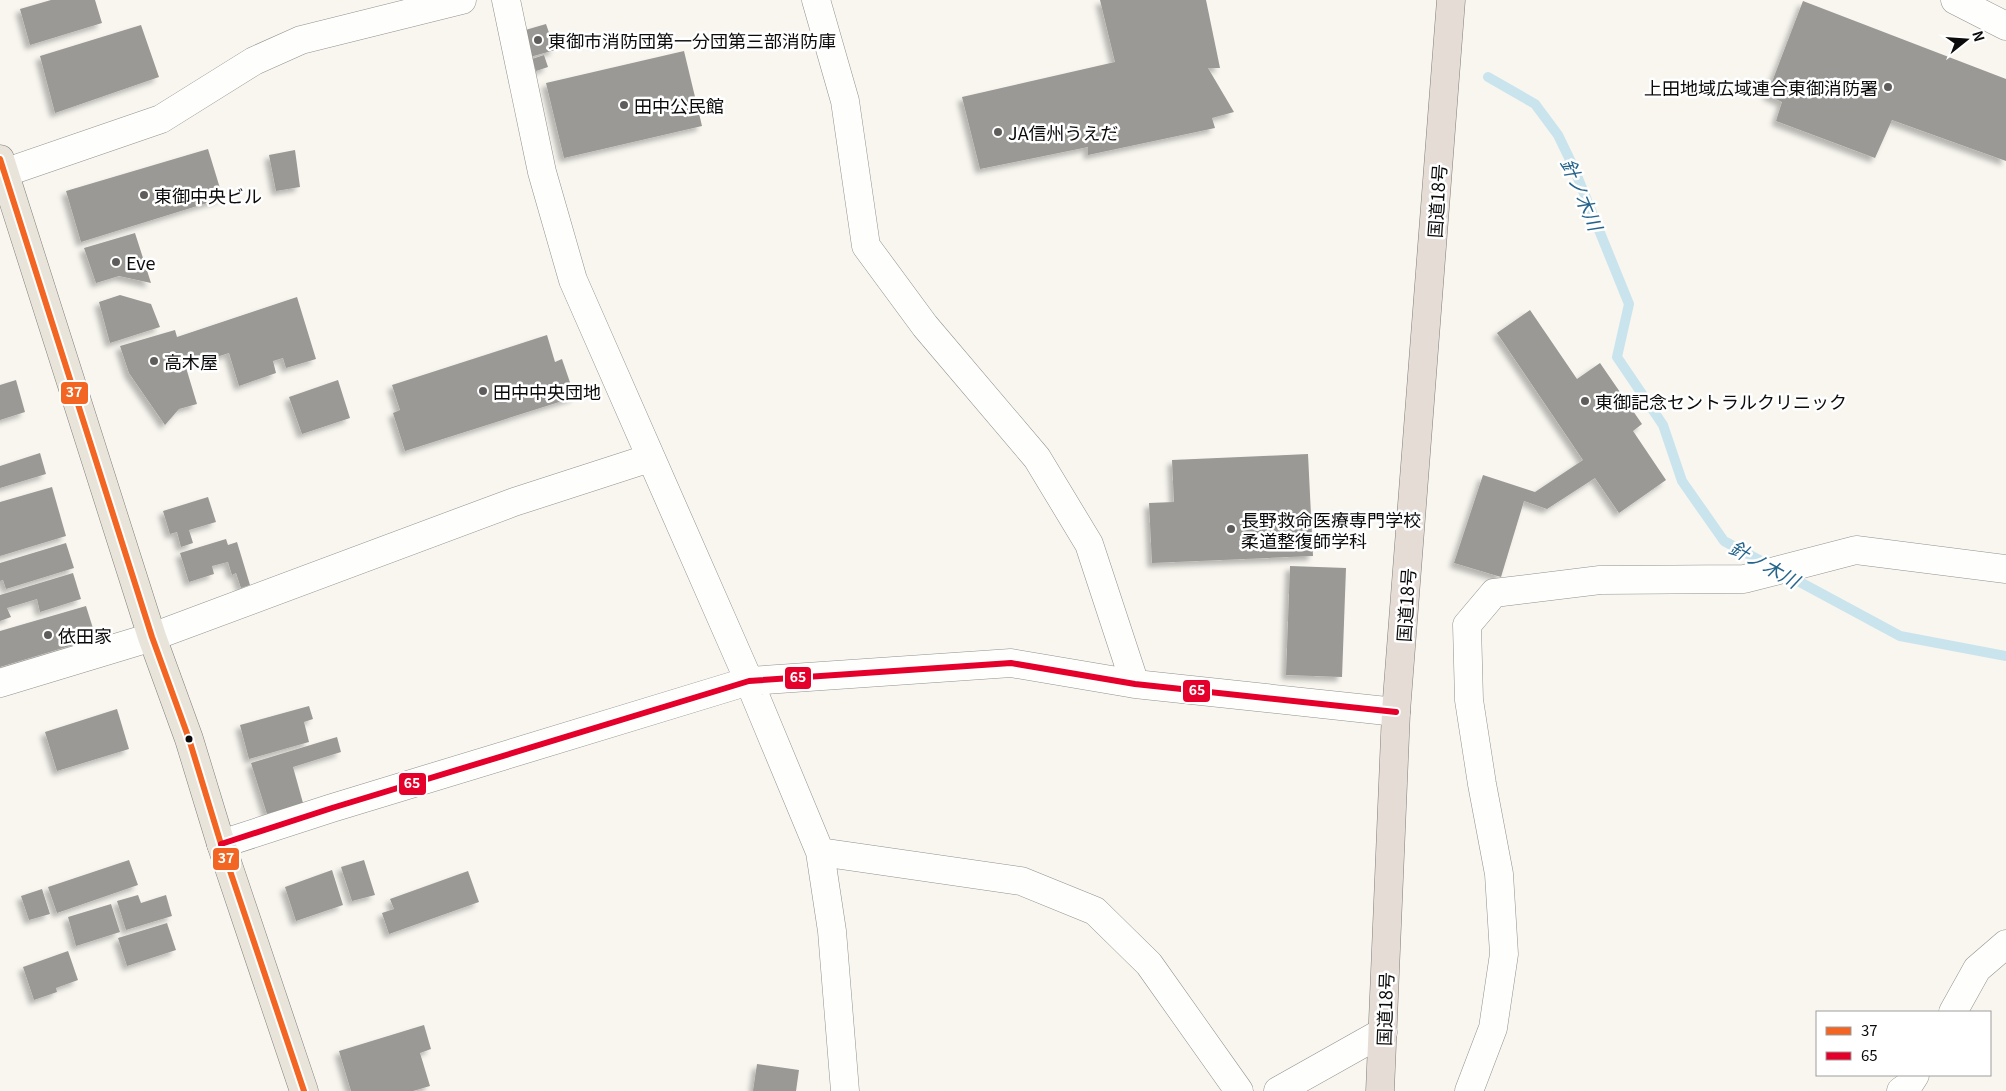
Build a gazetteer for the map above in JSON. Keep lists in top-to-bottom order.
{
  "streets": {
    "highway": ["国道18号"]
  },
  "water": ["針ノ木川"],
  "places": [
    "東御市消防団第一分団第三部消防庫",
    "上田地域広域連合東御消防署",
    "田中公民館",
    "JA信州うえだ",
    "東御中央ビル",
    "Eve",
    "高木屋",
    "田中中央団地",
    "東御記念セントラルクリニック",
    "長野救命医療専門学校 柔道整復師学科",
    "依田家"
  ],
  "lines": ["transit line 37", "transit line 65"],
  "legend": ["37", "65"],
  "north": "right"
}
